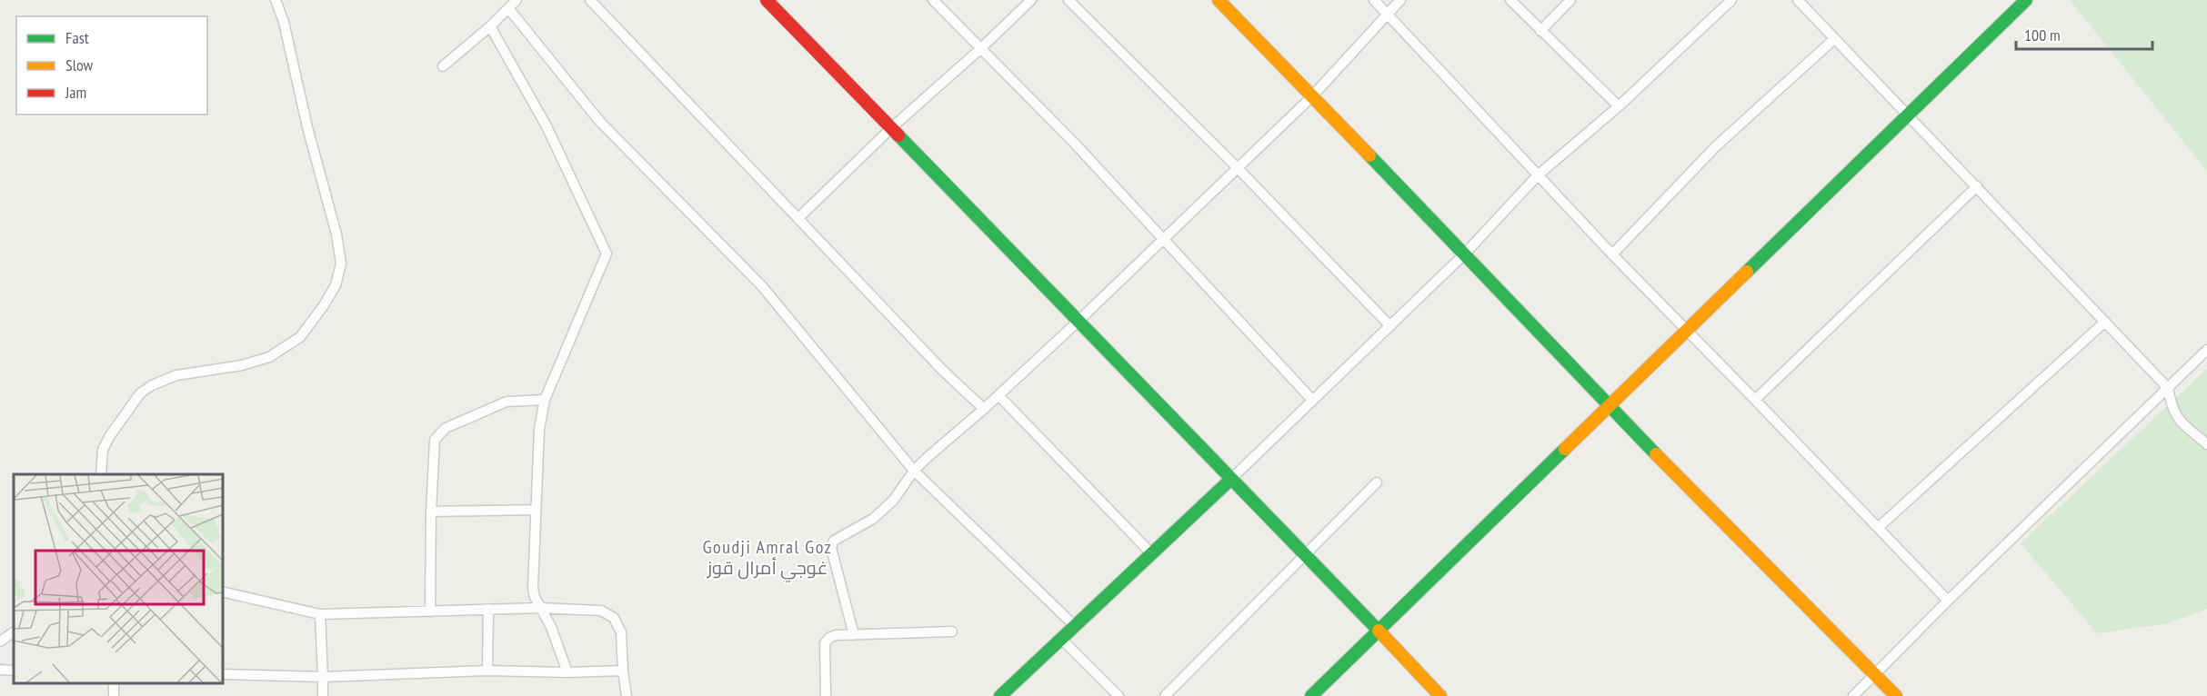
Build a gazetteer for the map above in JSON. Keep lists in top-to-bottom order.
{
  "districts": ["Goudji Amral Goz غوجي أمرال قوز"],
  "legend": ["Fast", "Slow", "Jam"],
  "scale_bar": "100 m"
}
